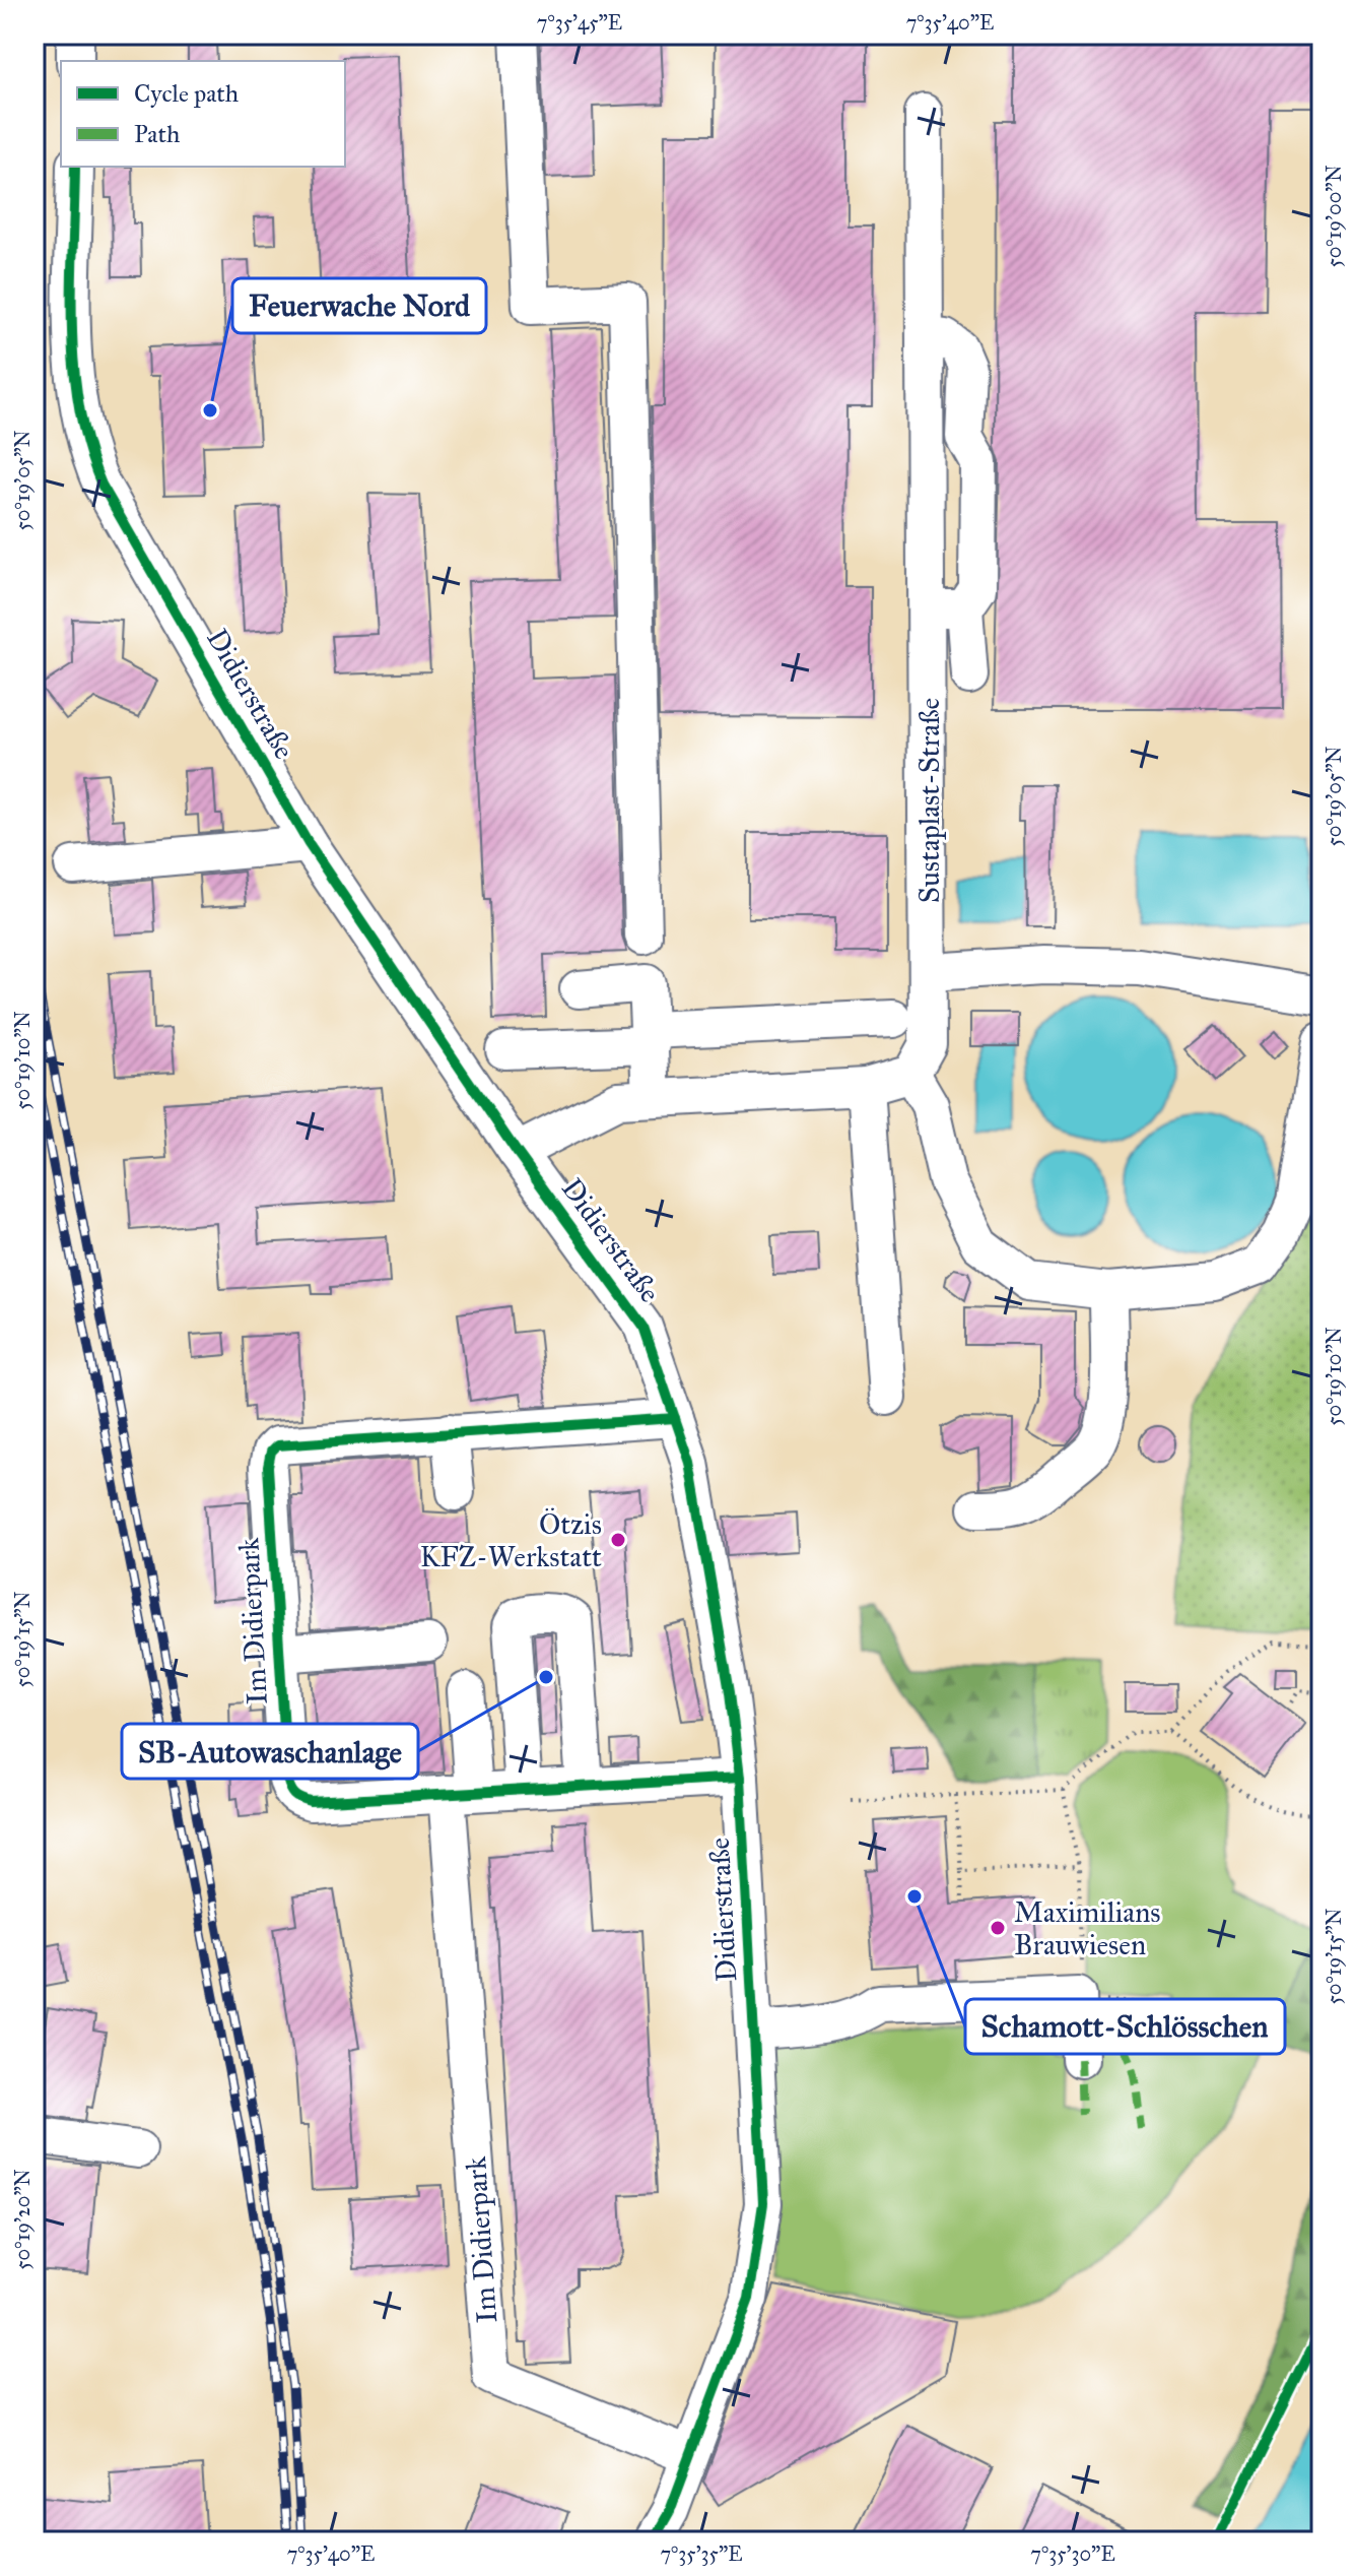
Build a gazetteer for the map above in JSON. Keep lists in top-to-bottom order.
{
  "streets": {
    "street": ["Didierstraße", "Sustaplast-Straße", "Im Didierpark"]
  },
  "crossings": [
    ["Didierstraße", "Im Didierpark"]
  ],
  "places": [
    "Feuerwache Nord",
    "Ötzis KFZ-Werkstatt",
    "SB-Autowaschanlage",
    "Schamott-Schlösschen",
    "Maximilians Brauwiesen"
  ],
  "legend": ["Cycle path", "Path"],
  "coordinates": [
    "7°35'45\"E",
    "7°35'40\"E",
    "50°19'00\"N",
    "50°19'05\"N",
    "50°19'10\"N",
    "50°19'15\"N",
    "50°19'20\"N",
    "7°35'35\"E",
    "7°35'30\"E"
  ]
}
